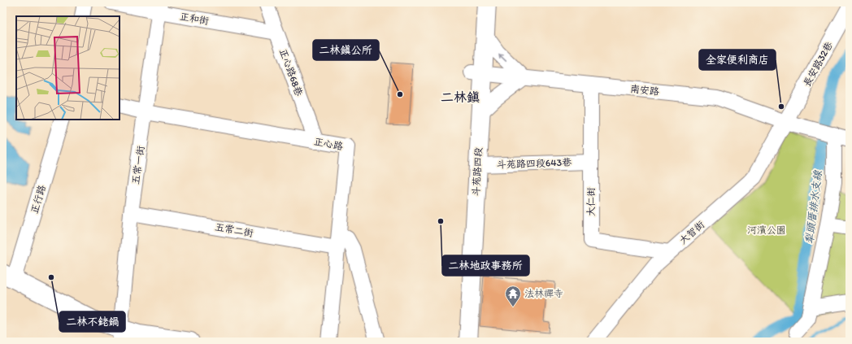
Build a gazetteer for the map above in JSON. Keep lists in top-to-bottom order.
{
  "streets": {
    "main road": ["斗苑路四段"],
    "street": [
      "正和街",
      "長安路32巷",
      "正心路68巷",
      "南安路",
      "正心路",
      "斗苑路四段643巷",
      "五常一街",
      "正行路",
      "大仁街",
      "五常二街",
      "大智街"
    ]
  },
  "crossings": [
    ["正和街", "正心路68巷"],
    ["正和街", "五常一街"],
    ["長安路32巷", "南安路"],
    ["長安路32巷", "大智街"],
    ["正心路68巷", "正心路"],
    ["南安路", "斗苑路四段"],
    ["南安路", "大仁街"],
    ["南安路", "大智街"],
    ["正心路", "五常一街"],
    ["正心路", "五常二街"],
    ["斗苑路四段643巷", "斗苑路四段"],
    ["斗苑路四段643巷", "大仁街"],
    ["五常一街", "五常二街"],
    ["大仁街", "大智街"]
  ],
  "districts": ["二林鎮"],
  "water": ["犁頭厝排水支線"],
  "parks": ["河濱公園"],
  "places": {
    "other": [
      "二林鎮公所",
      "全家便利商店",
      "二林地政事務所",
      "二林不銠鍋"
    ],
    "temple": ["法林禪寺"]
  }
}
